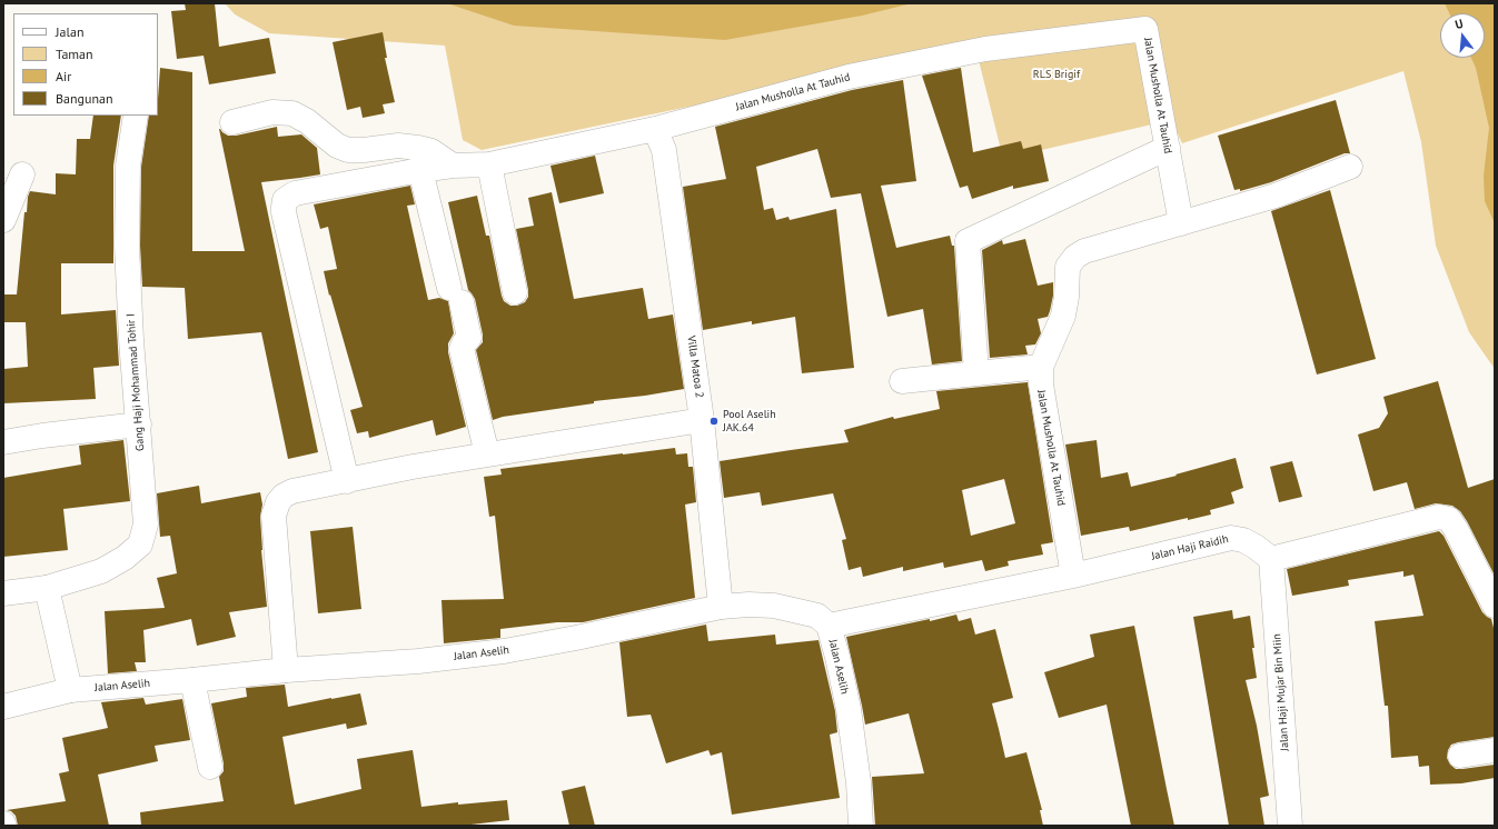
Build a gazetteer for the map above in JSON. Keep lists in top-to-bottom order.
{
  "streets": {
    "street": [
      "Jalan Musholla At Tauhid",
      "Villa Matoa 2",
      "Gang Haji Mohammad Tohir I",
      "Jalan Haji Raidih",
      "Jalan Aselih",
      "Jalan Haji Mujar Bin Miin"
    ]
  },
  "crossings": [
    ["Jalan Musholla At Tauhid", "Villa Matoa 2"],
    ["Jalan Musholla At Tauhid", "Jalan Haji Raidih"],
    ["Villa Matoa 2", "Jalan Aselih"],
    ["Jalan Haji Raidih", "Jalan Aselih"],
    ["Jalan Haji Raidih", "Jalan Haji Mujar Bin Miin"]
  ],
  "parks": ["RLS Brigif"],
  "places": ["Pool Aselih JAK.64"],
  "legend": [
    "Jalan",
    "Taman",
    "Air",
    "Bangunan"
  ],
  "north": "top"
}
